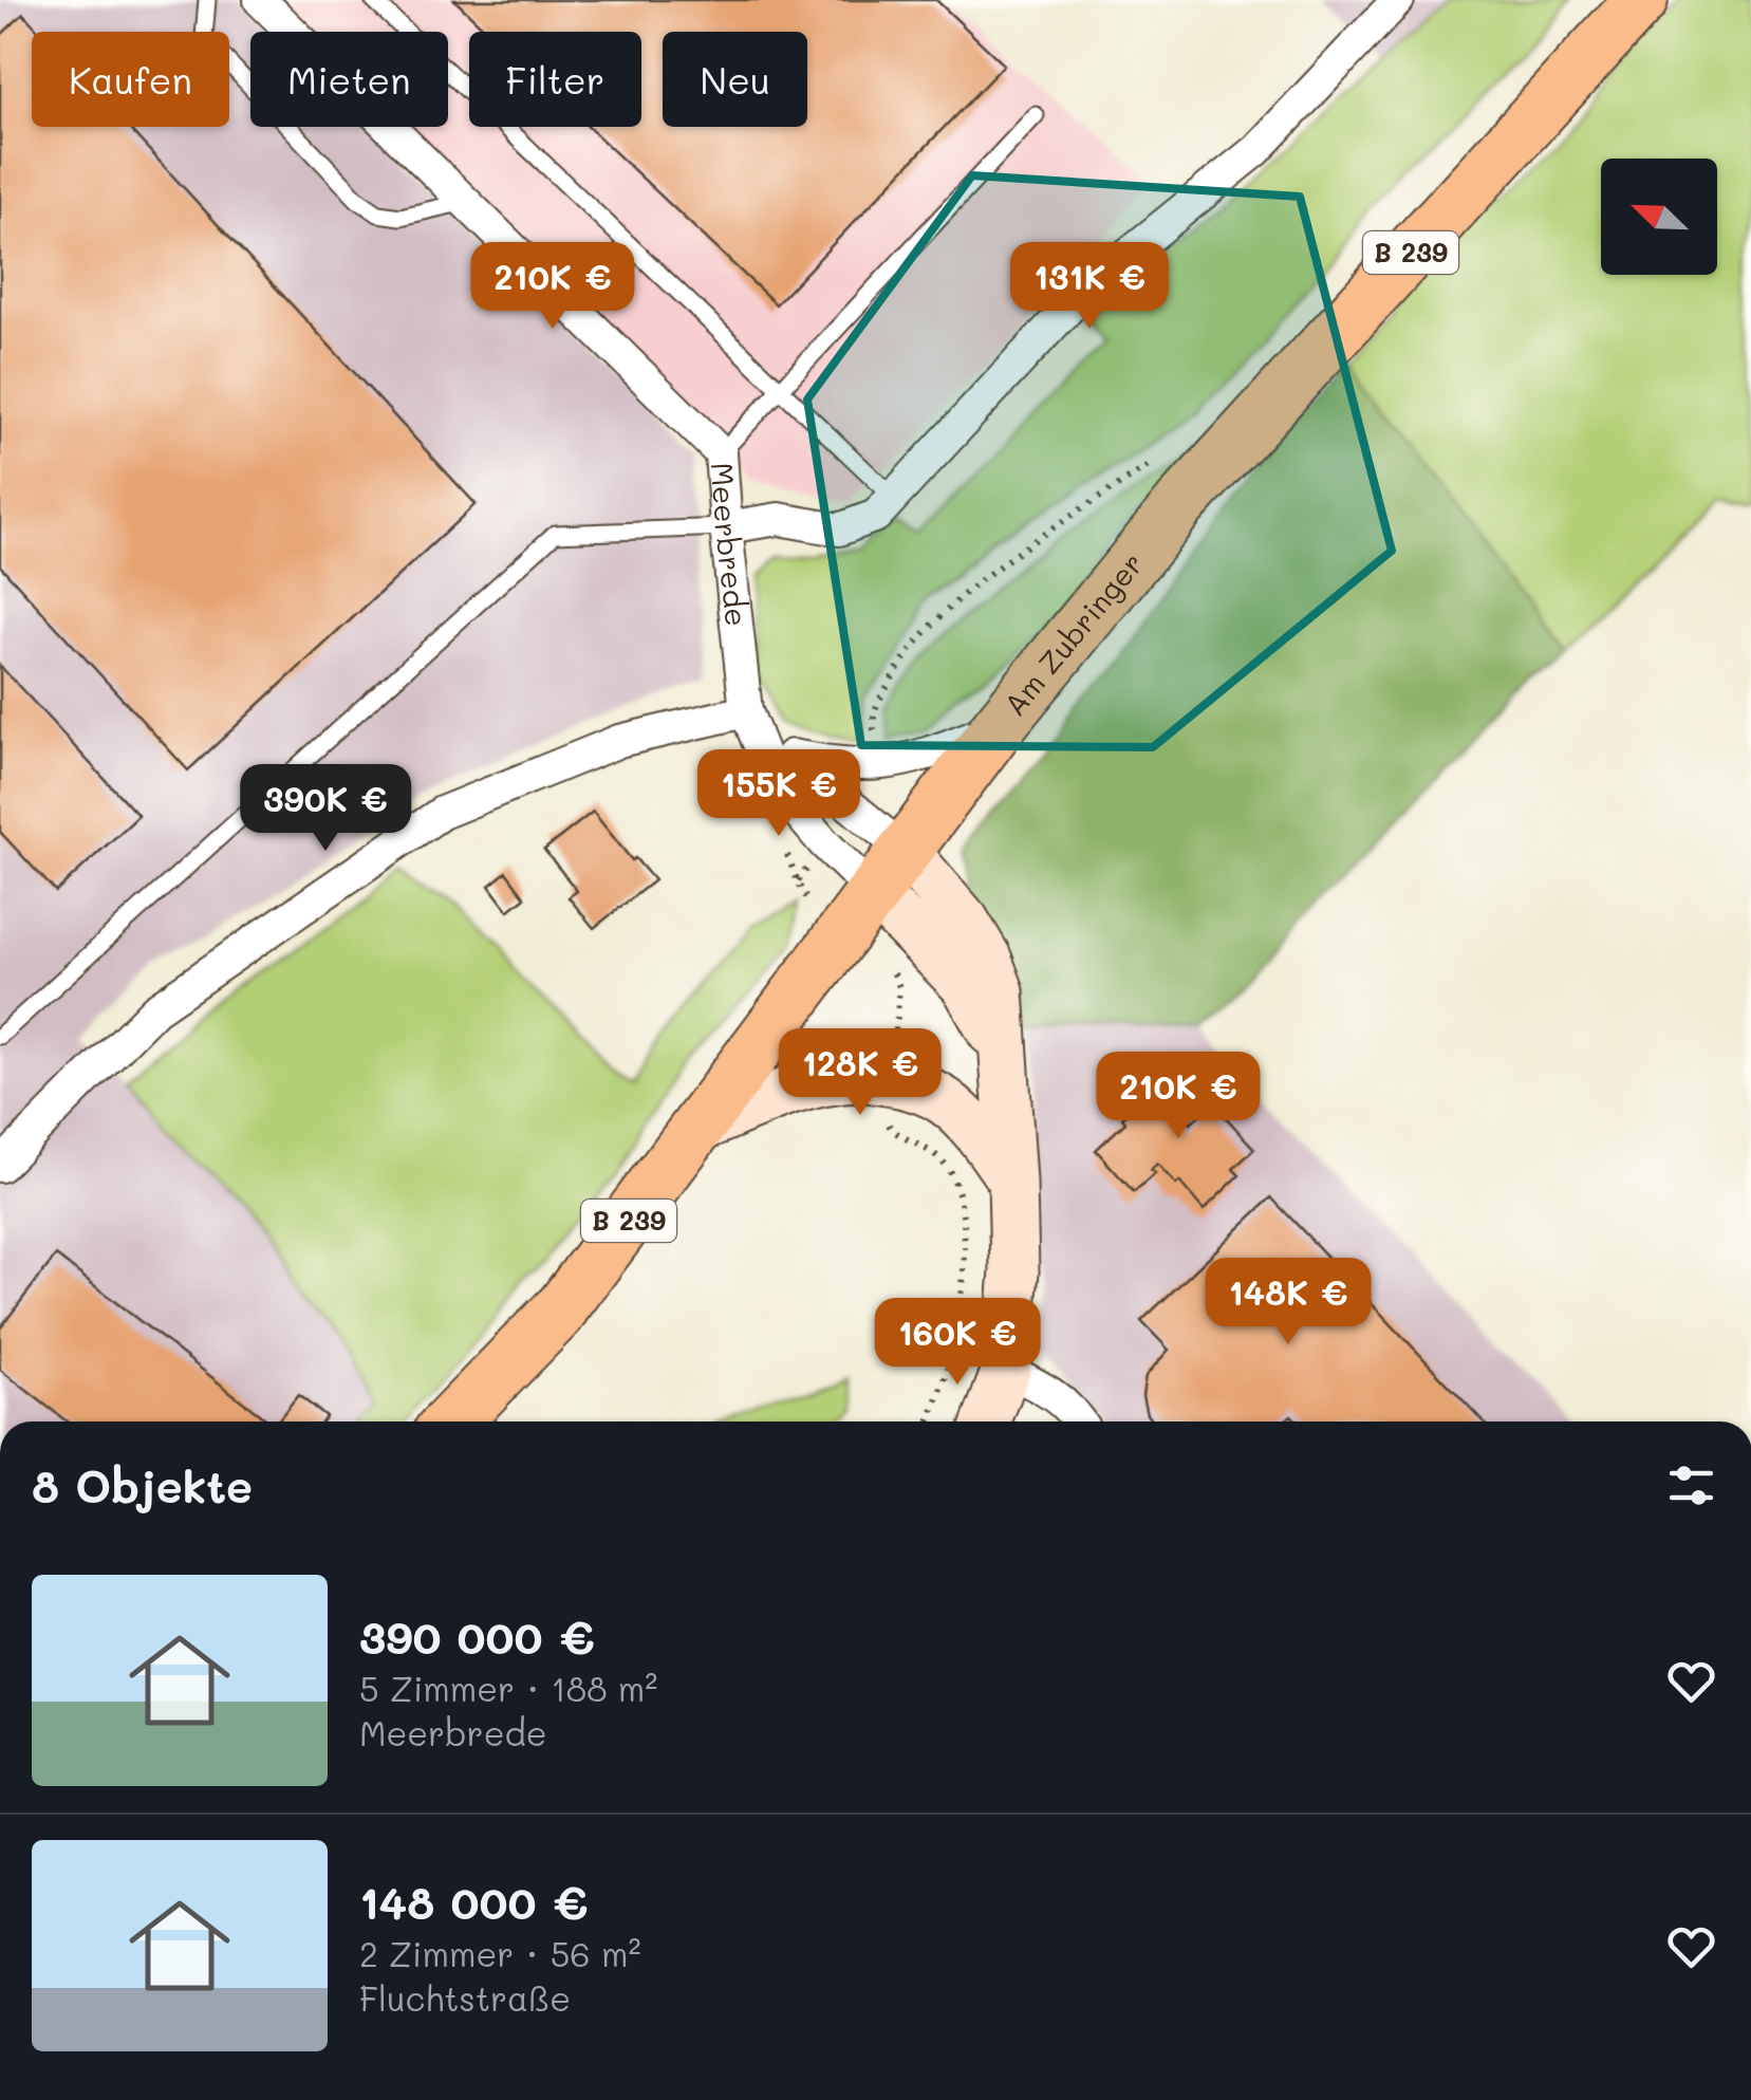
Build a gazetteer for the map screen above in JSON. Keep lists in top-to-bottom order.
{
  "streets": {
    "highway": ["B 239", "Am Zubringer"],
    "street": ["Meerbrede"]
  },
  "crossings": [
    ["Meerbrede", "Am Zubringer"]
  ],
  "north": "top left",
  "page": {
    "chip": [
      "Kaufen",
      "Mieten",
      "Filter",
      "Neu"
    ],
    "price": [
      "210K €",
      "131K €",
      "155K €",
      "390K €",
      "128K €",
      "210K €",
      "148K €",
      "160K €"
    ],
    "heading": "8 Objekte",
    "list": [
      {
        "name": "390 000 €",
        "note": "5 Zimmer · 188 m² · Meerbrede"
      },
      {
        "name": "148 000 €",
        "note": "2 Zimmer · 56 m² · Fluchtstraße"
      }
    ]
  }
}
